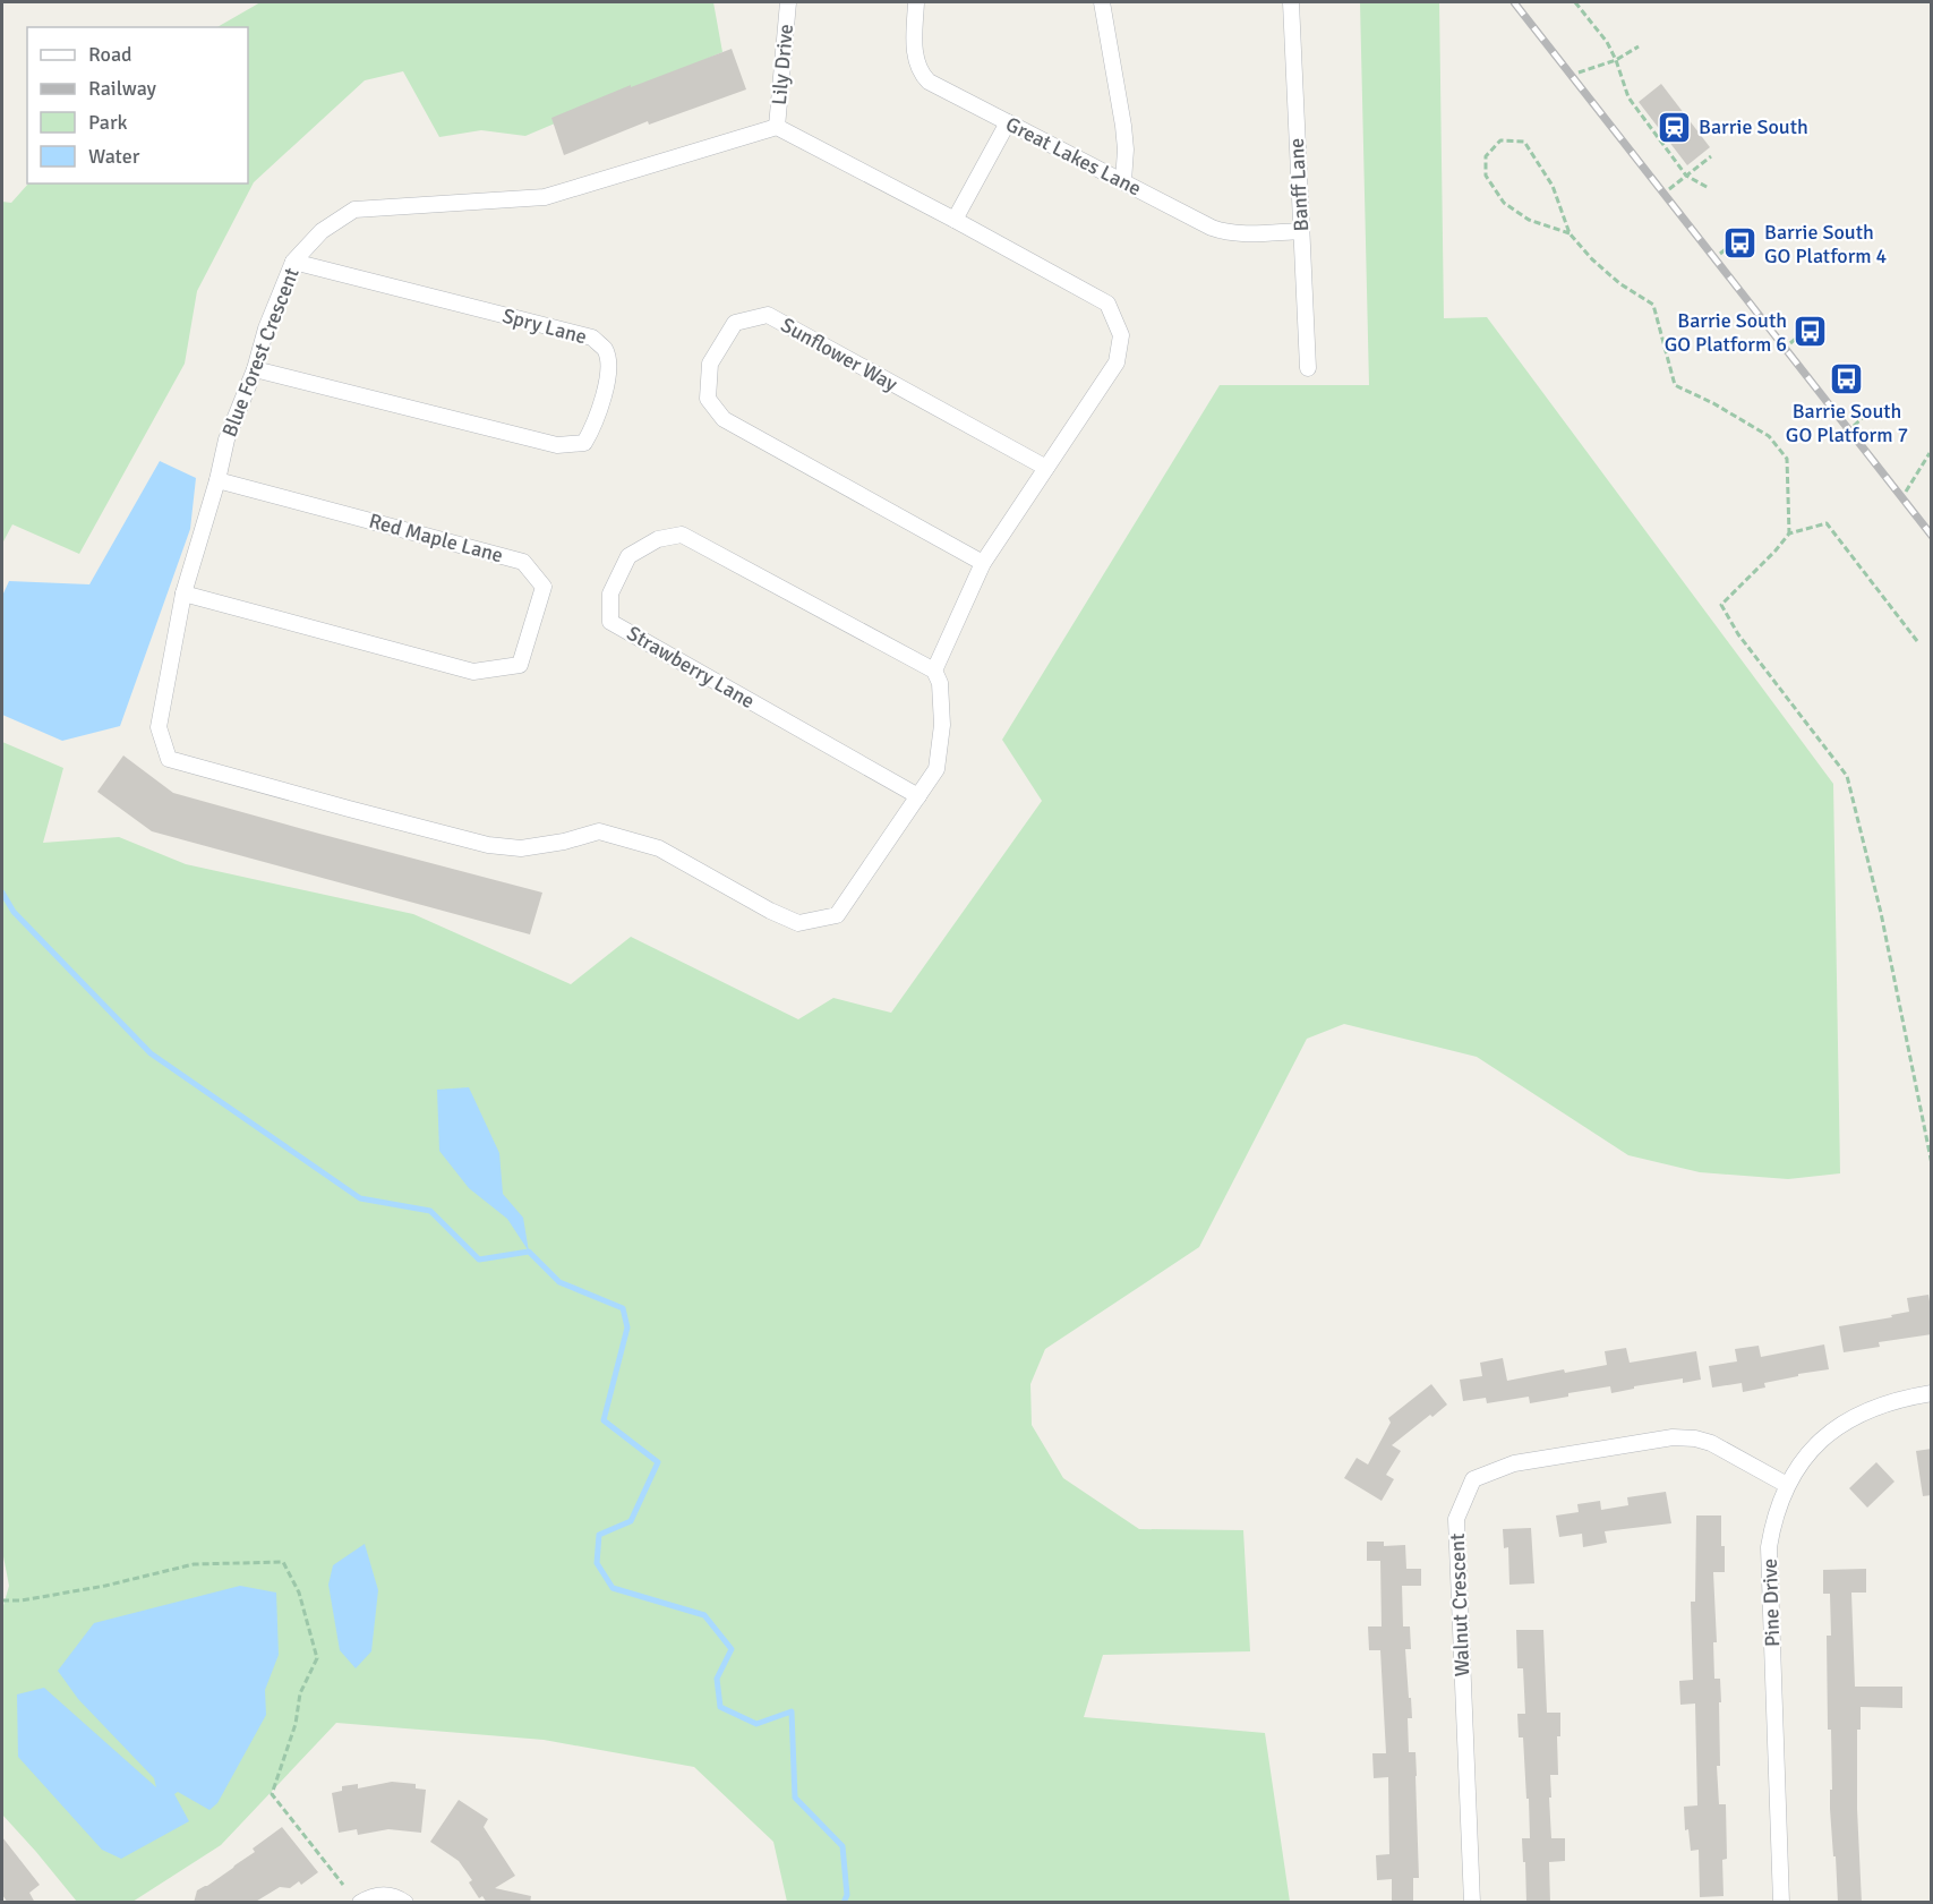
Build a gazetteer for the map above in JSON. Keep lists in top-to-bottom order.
{
  "streets": {
    "street": [
      "Lily Drive",
      "Great Lakes Lane",
      "Banff Lane",
      "Spry Lane",
      "Blue Forest Crescent",
      "Sunflower Way",
      "Red Maple Lane",
      "Strawberry Lane",
      "Pine Drive",
      "Walnut Crescent"
    ]
  },
  "crossings": [
    ["Lily Drive", "Blue Forest Crescent"],
    ["Great Lakes Lane", "Banff Lane"],
    ["Spry Lane", "Blue Forest Crescent"],
    ["Blue Forest Crescent", "Red Maple Lane"],
    ["Blue Forest Crescent", "Strawberry Lane"],
    ["Pine Drive", "Walnut Crescent"]
  ],
  "places": {
    "station": ["Barrie South"],
    "bus stop": ["Barrie South GO Platform 4", "Barrie South GO Platform 6", "Barrie South GO Platform 7"]
  },
  "legend": [
    "Road",
    "Railway",
    "Park",
    "Water"
  ]
}
